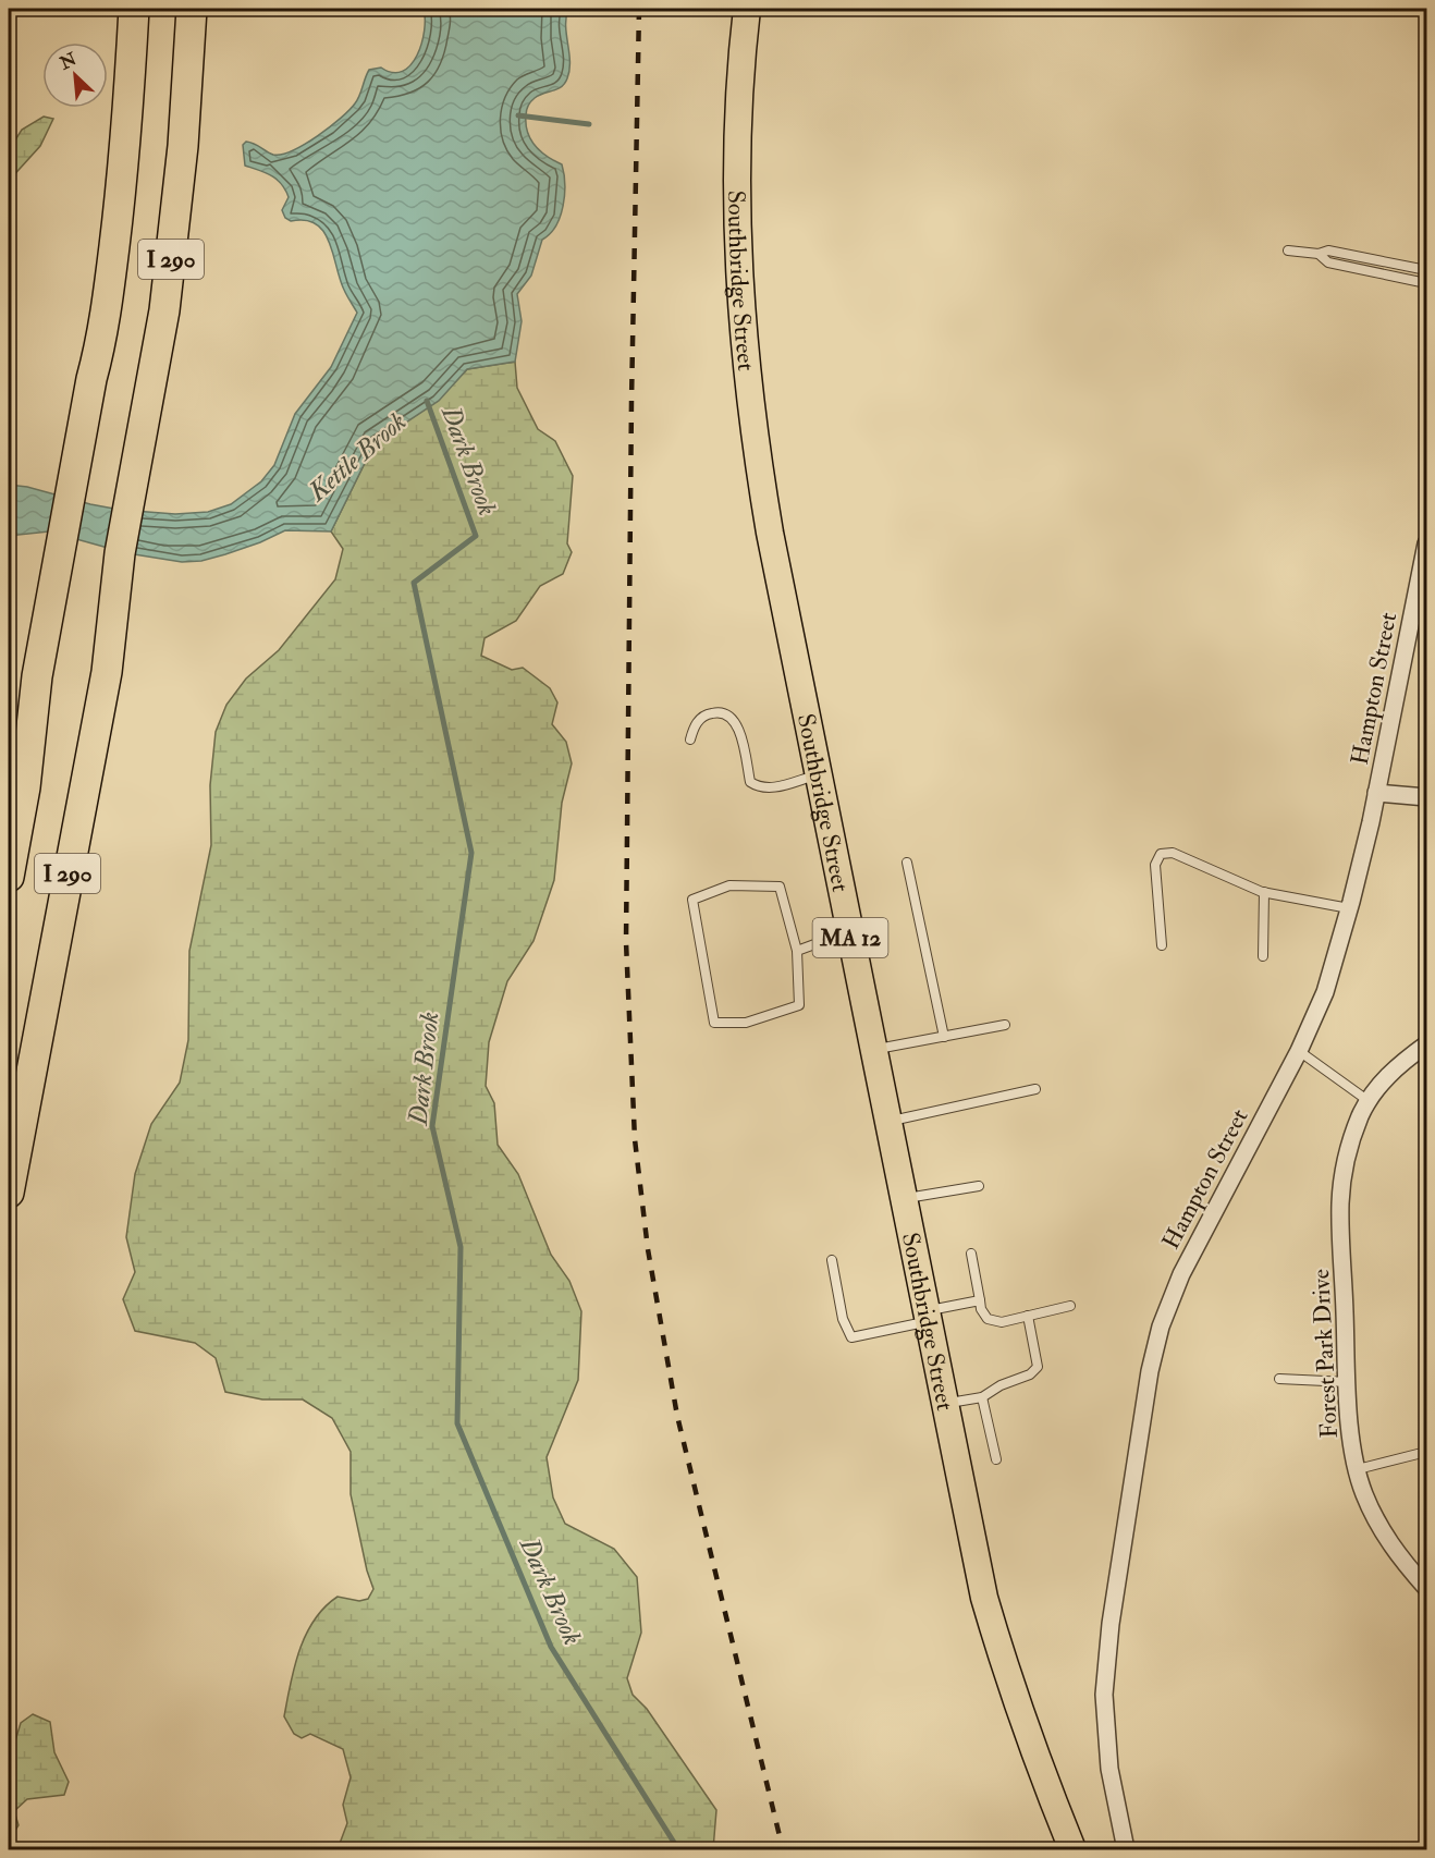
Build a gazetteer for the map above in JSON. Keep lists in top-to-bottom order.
{
  "streets": {
    "highway": ["I 290"],
    "main road": ["Southbridge Street", "MA 12"],
    "street": ["Hampton Street", "Forest Park Drive"]
  },
  "water": ["Kettle Brook", "Dark Brook"],
  "north": "top left"
}
